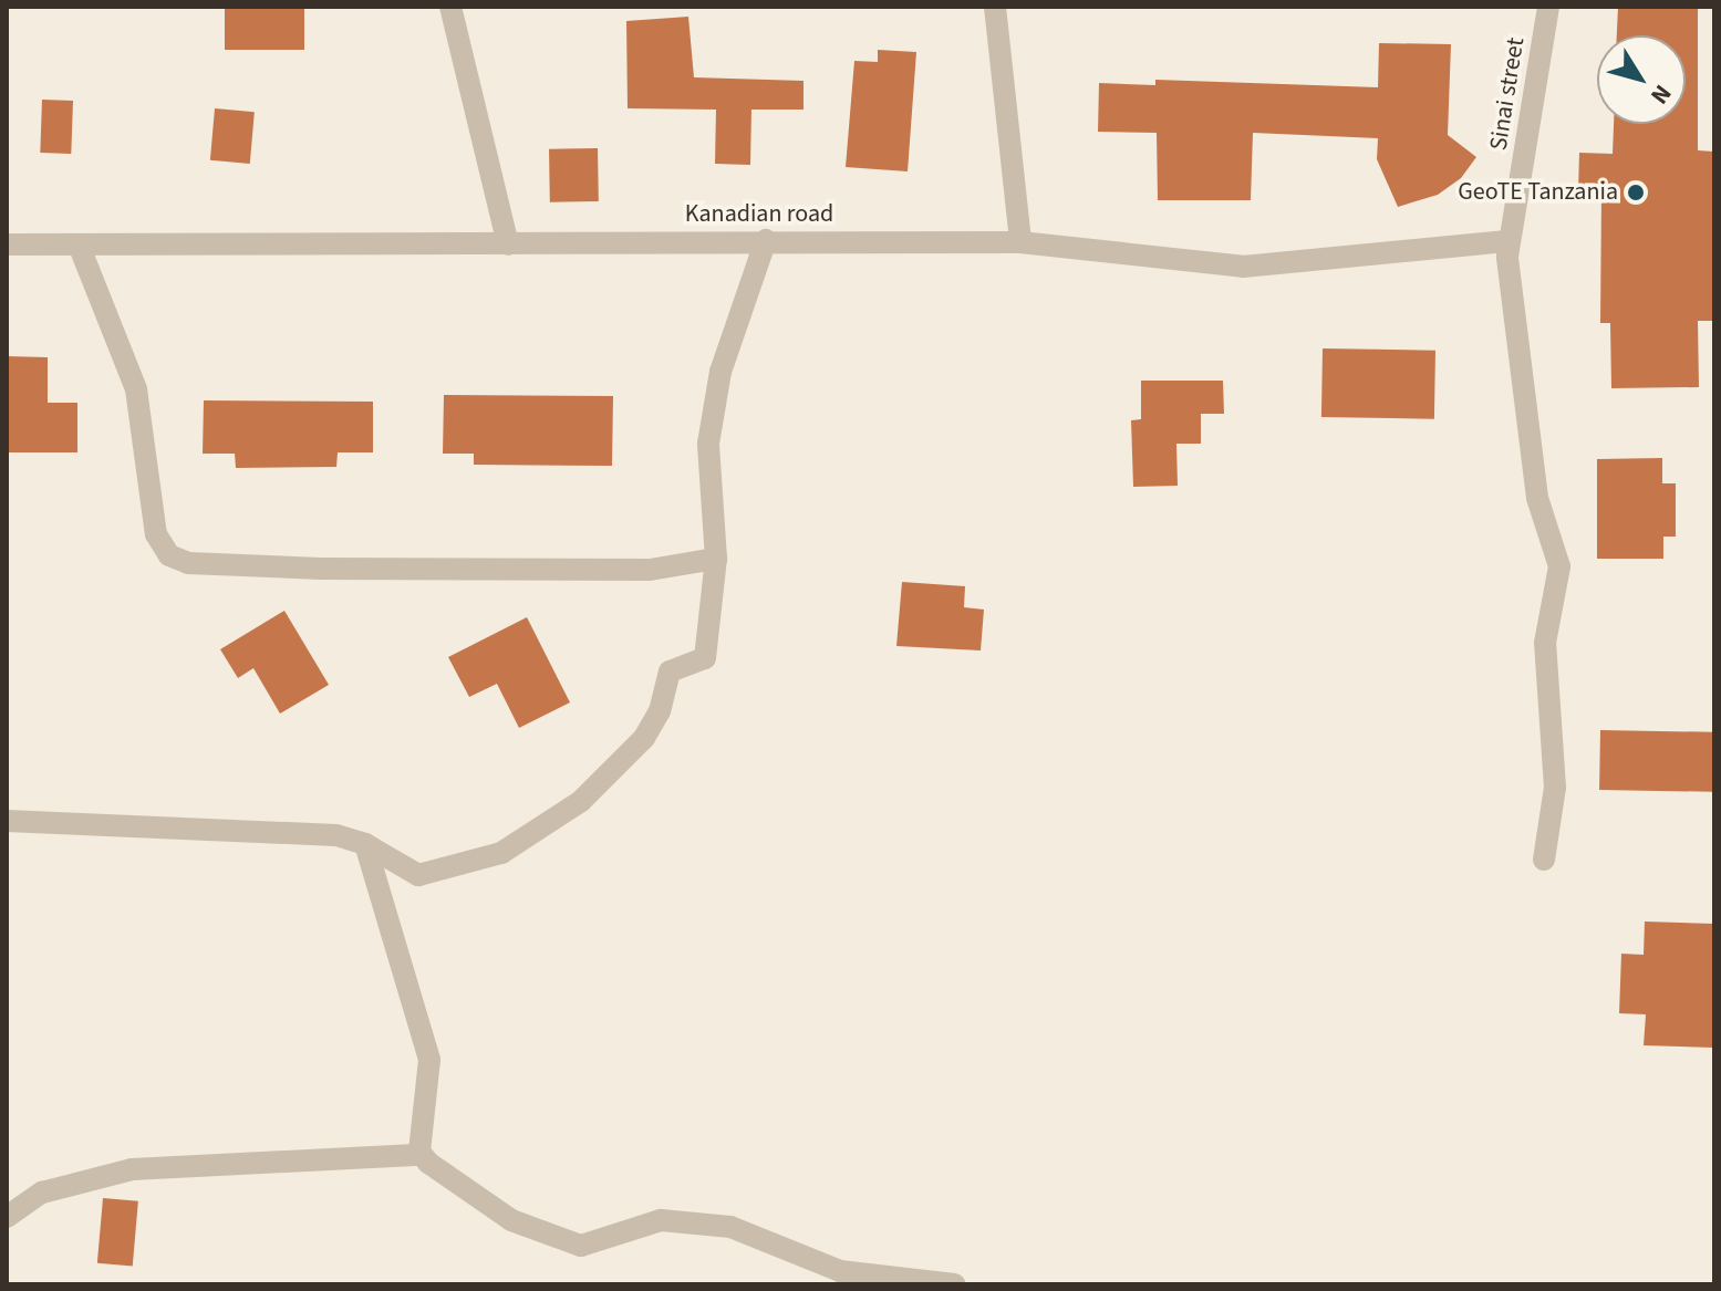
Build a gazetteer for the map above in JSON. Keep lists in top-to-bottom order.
{
  "streets": {
    "street": ["Sinai street", "Kanadian road"]
  },
  "crossings": [
    ["Sinai street", "Kanadian road"]
  ],
  "places": ["GeoTE Tanzania"],
  "north": "bottom right"
}
